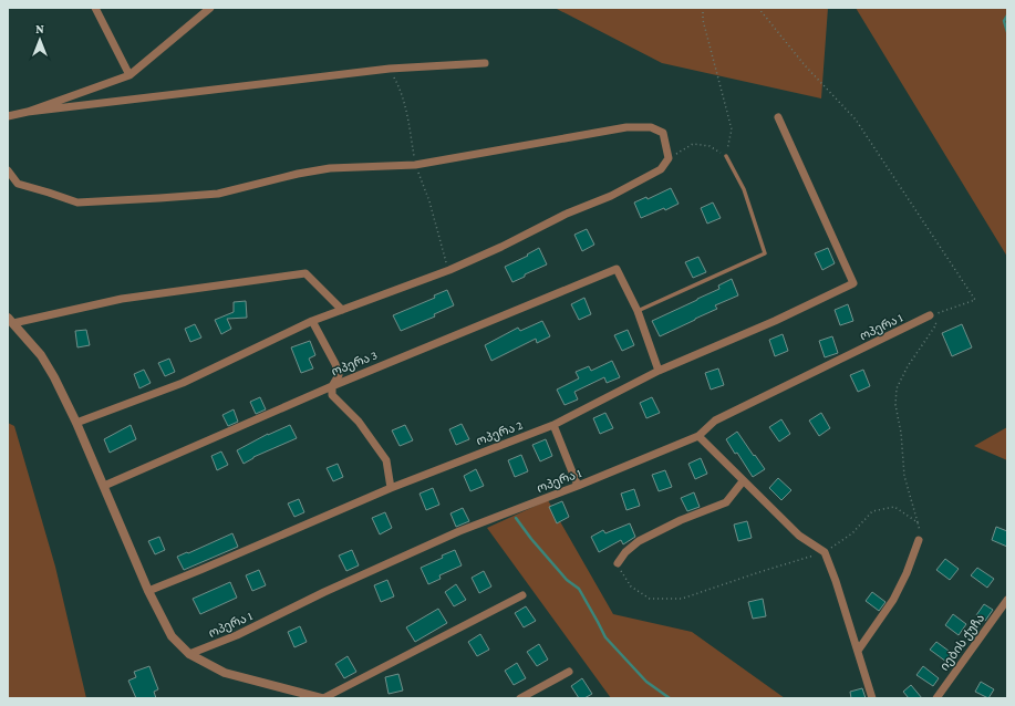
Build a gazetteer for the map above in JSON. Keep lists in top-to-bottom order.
{
  "streets": {
    "street": [
      "ოპერა 1",
      "ოპერა 3",
      "ოპერა 2",
      "იების ქუჩა"
    ]
  },
  "north": "top"
}
